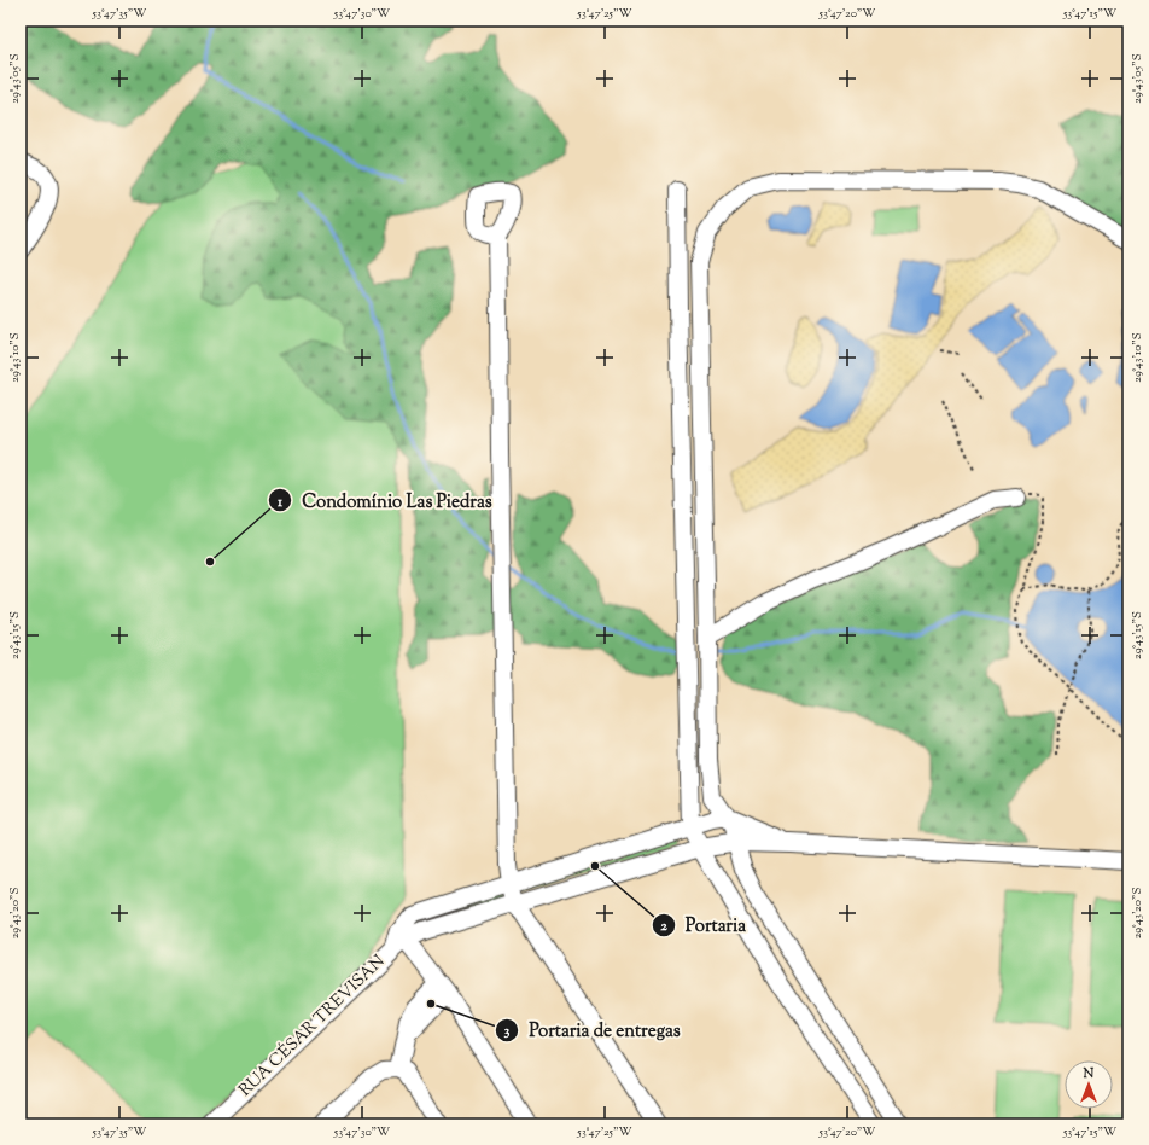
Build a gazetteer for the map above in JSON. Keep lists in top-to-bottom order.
{
  "streets": {
    "street": ["RUA CÉSAR TREVISAN"]
  },
  "places": ["Condomínio Las Piedras", "Portaria", "Portaria de entregas"],
  "north": "top",
  "coordinates": [
    "53°47'35\"W",
    "53°47'30\"W",
    "53°47'25\"W",
    "53°47'20\"W",
    "53°47'15\"W",
    "29°43'05\"S",
    "29°43'10\"S",
    "29°43'15\"S",
    "29°43'20\"S"
  ]
}
